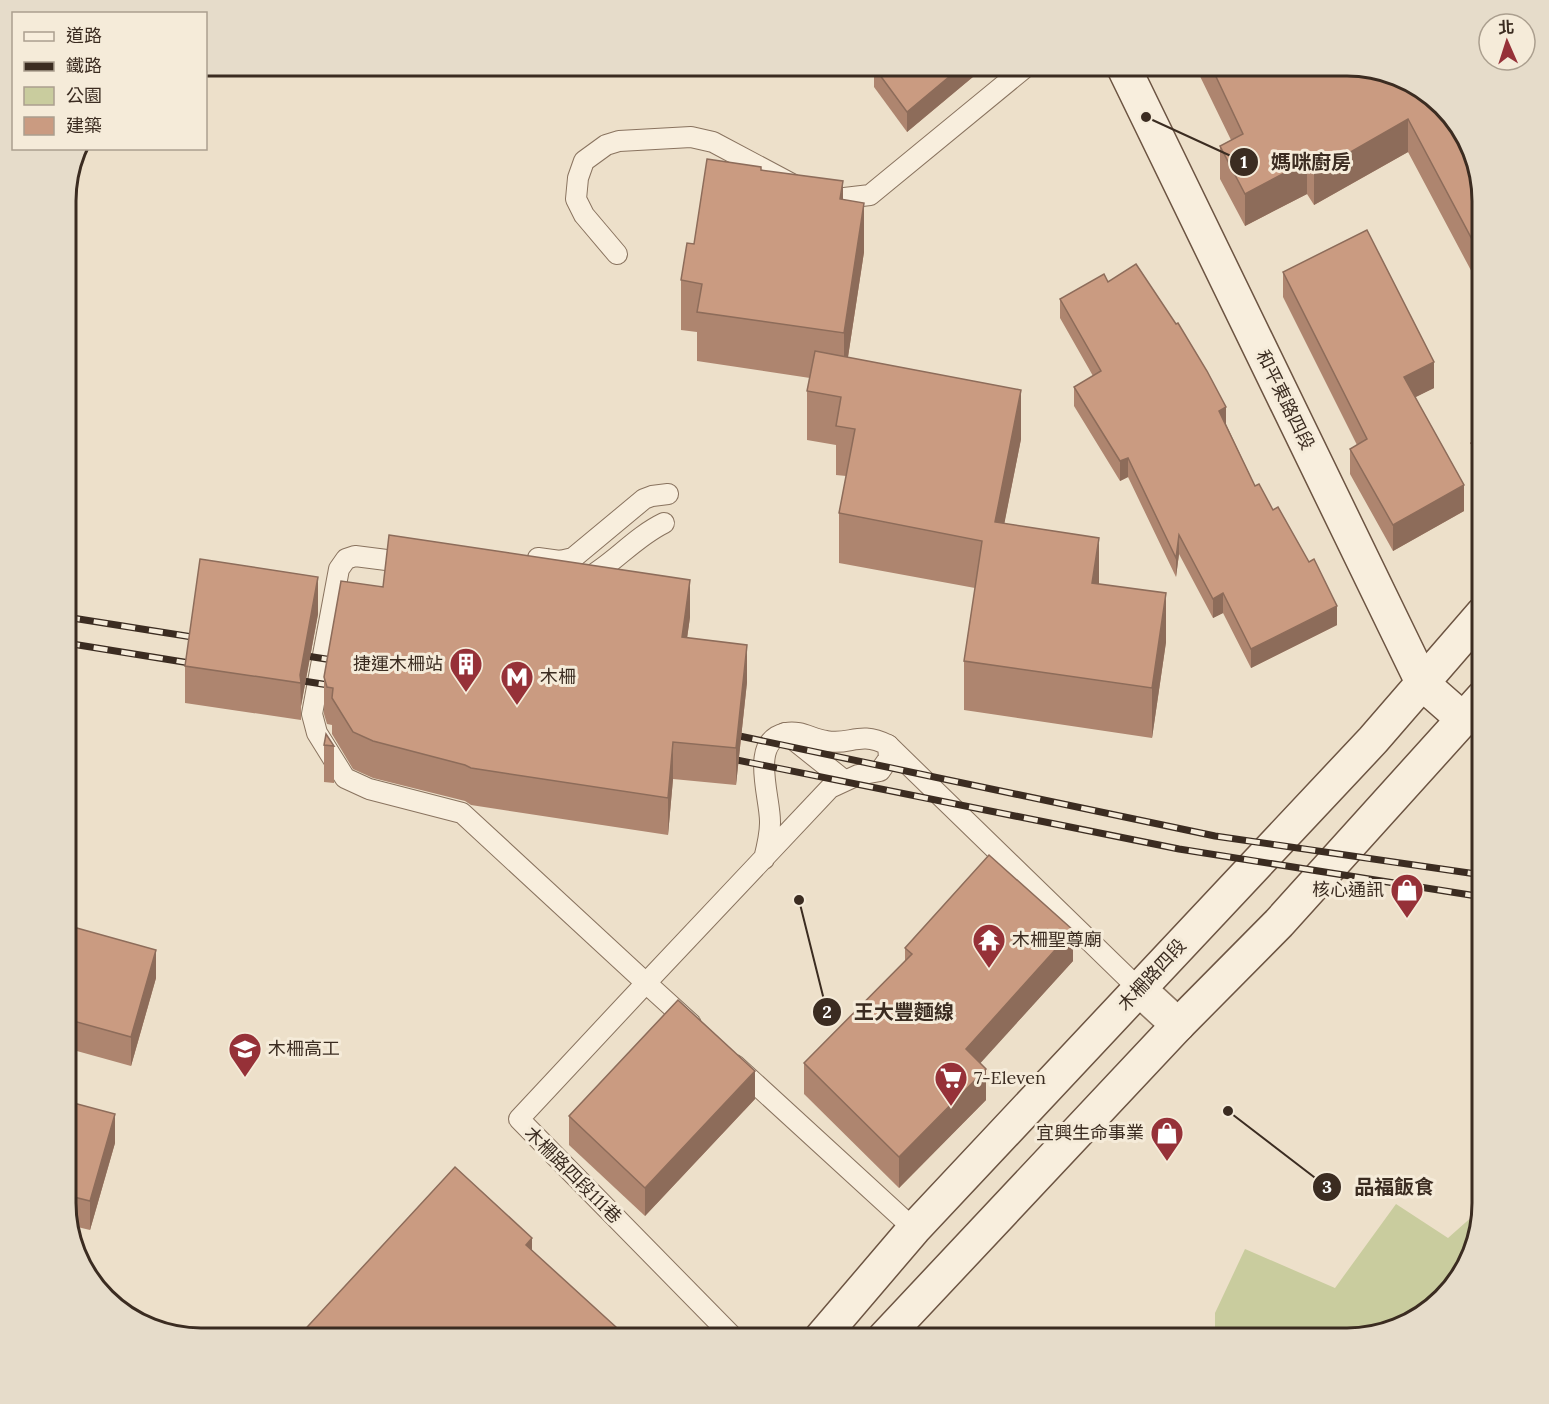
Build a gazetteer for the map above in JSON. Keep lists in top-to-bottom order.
{
  "streets": {
    "main road": ["和平東路四段", "木柵路四段"],
    "lane": ["木柵路四段111巷"]
  },
  "crossings": [
    ["和平東路四段", "木柵路四段"]
  ],
  "places": {
    "other": ["媽咪廚房", "王大豐麵線", "品福飯食"],
    "building": ["捷運木柵站"],
    "metro station": ["木柵"],
    "shop": ["核心通訊", "宜興生命事業"],
    "temple": ["木柵聖尊廟"],
    "school or university": ["木柵高工"],
    "supermarket": ["7-Eleven"]
  },
  "legend": [
    "道路",
    "鐵路",
    "公園",
    "建築"
  ],
  "north": "top"
}
